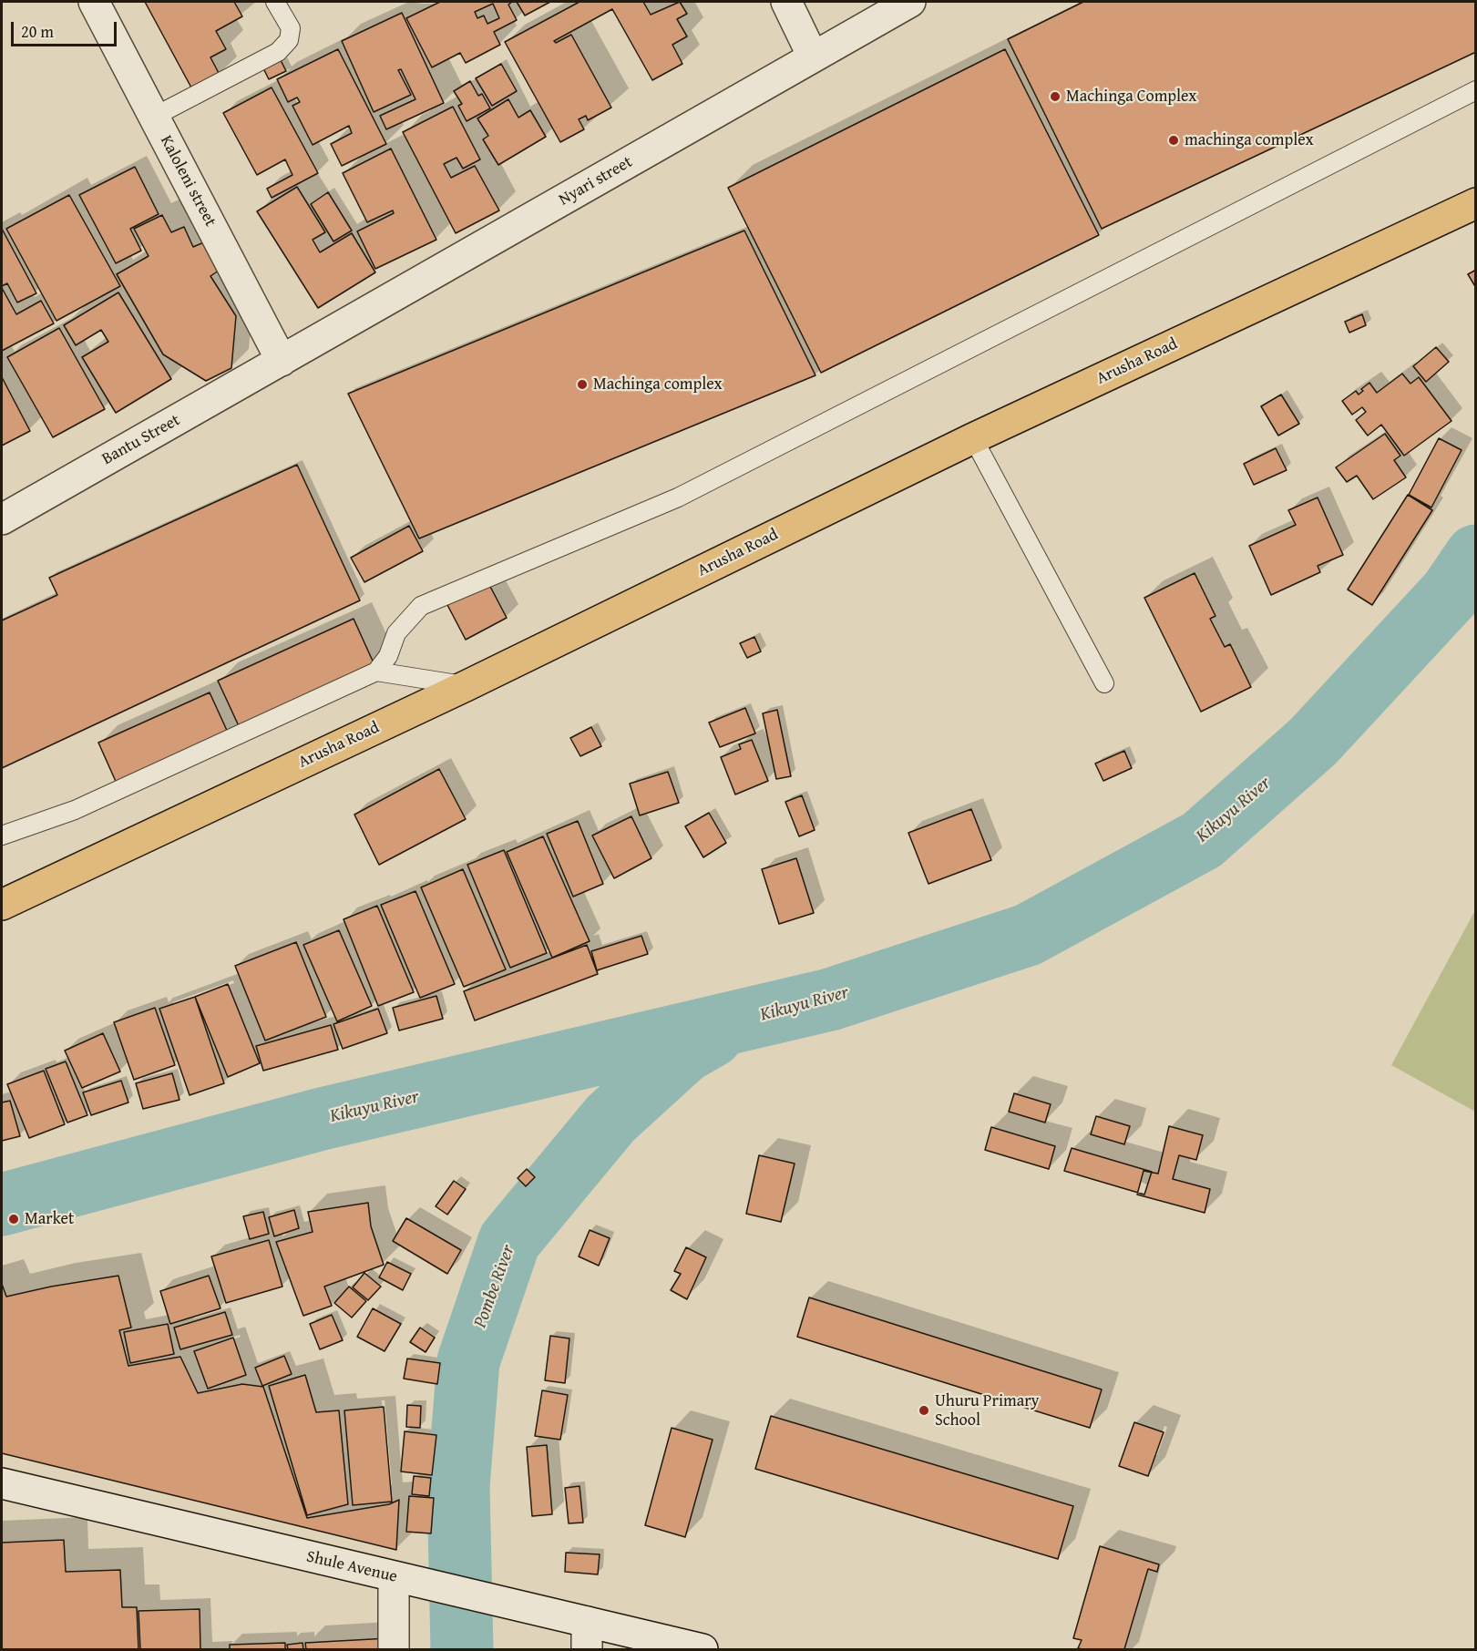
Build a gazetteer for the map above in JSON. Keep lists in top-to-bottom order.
{
  "streets": {
    "highway": ["Arusha Road"],
    "street": [
      "Kaloleni street",
      "Nyari street",
      "Bantu Street",
      "Shule Avenue"
    ]
  },
  "crossings": [
    ["Kaloleni street", "Nyari street"],
    ["Kaloleni street", "Bantu Street"],
    ["Nyari street", "Bantu Street"]
  ],
  "water": ["Kikuyu River", "Pombe River"],
  "places": [
    "Machinga Complex",
    "machinga complex",
    "Machinga complex",
    "Market",
    "Uhuru Primary School"
  ],
  "scale_bar": "20 m"
}
